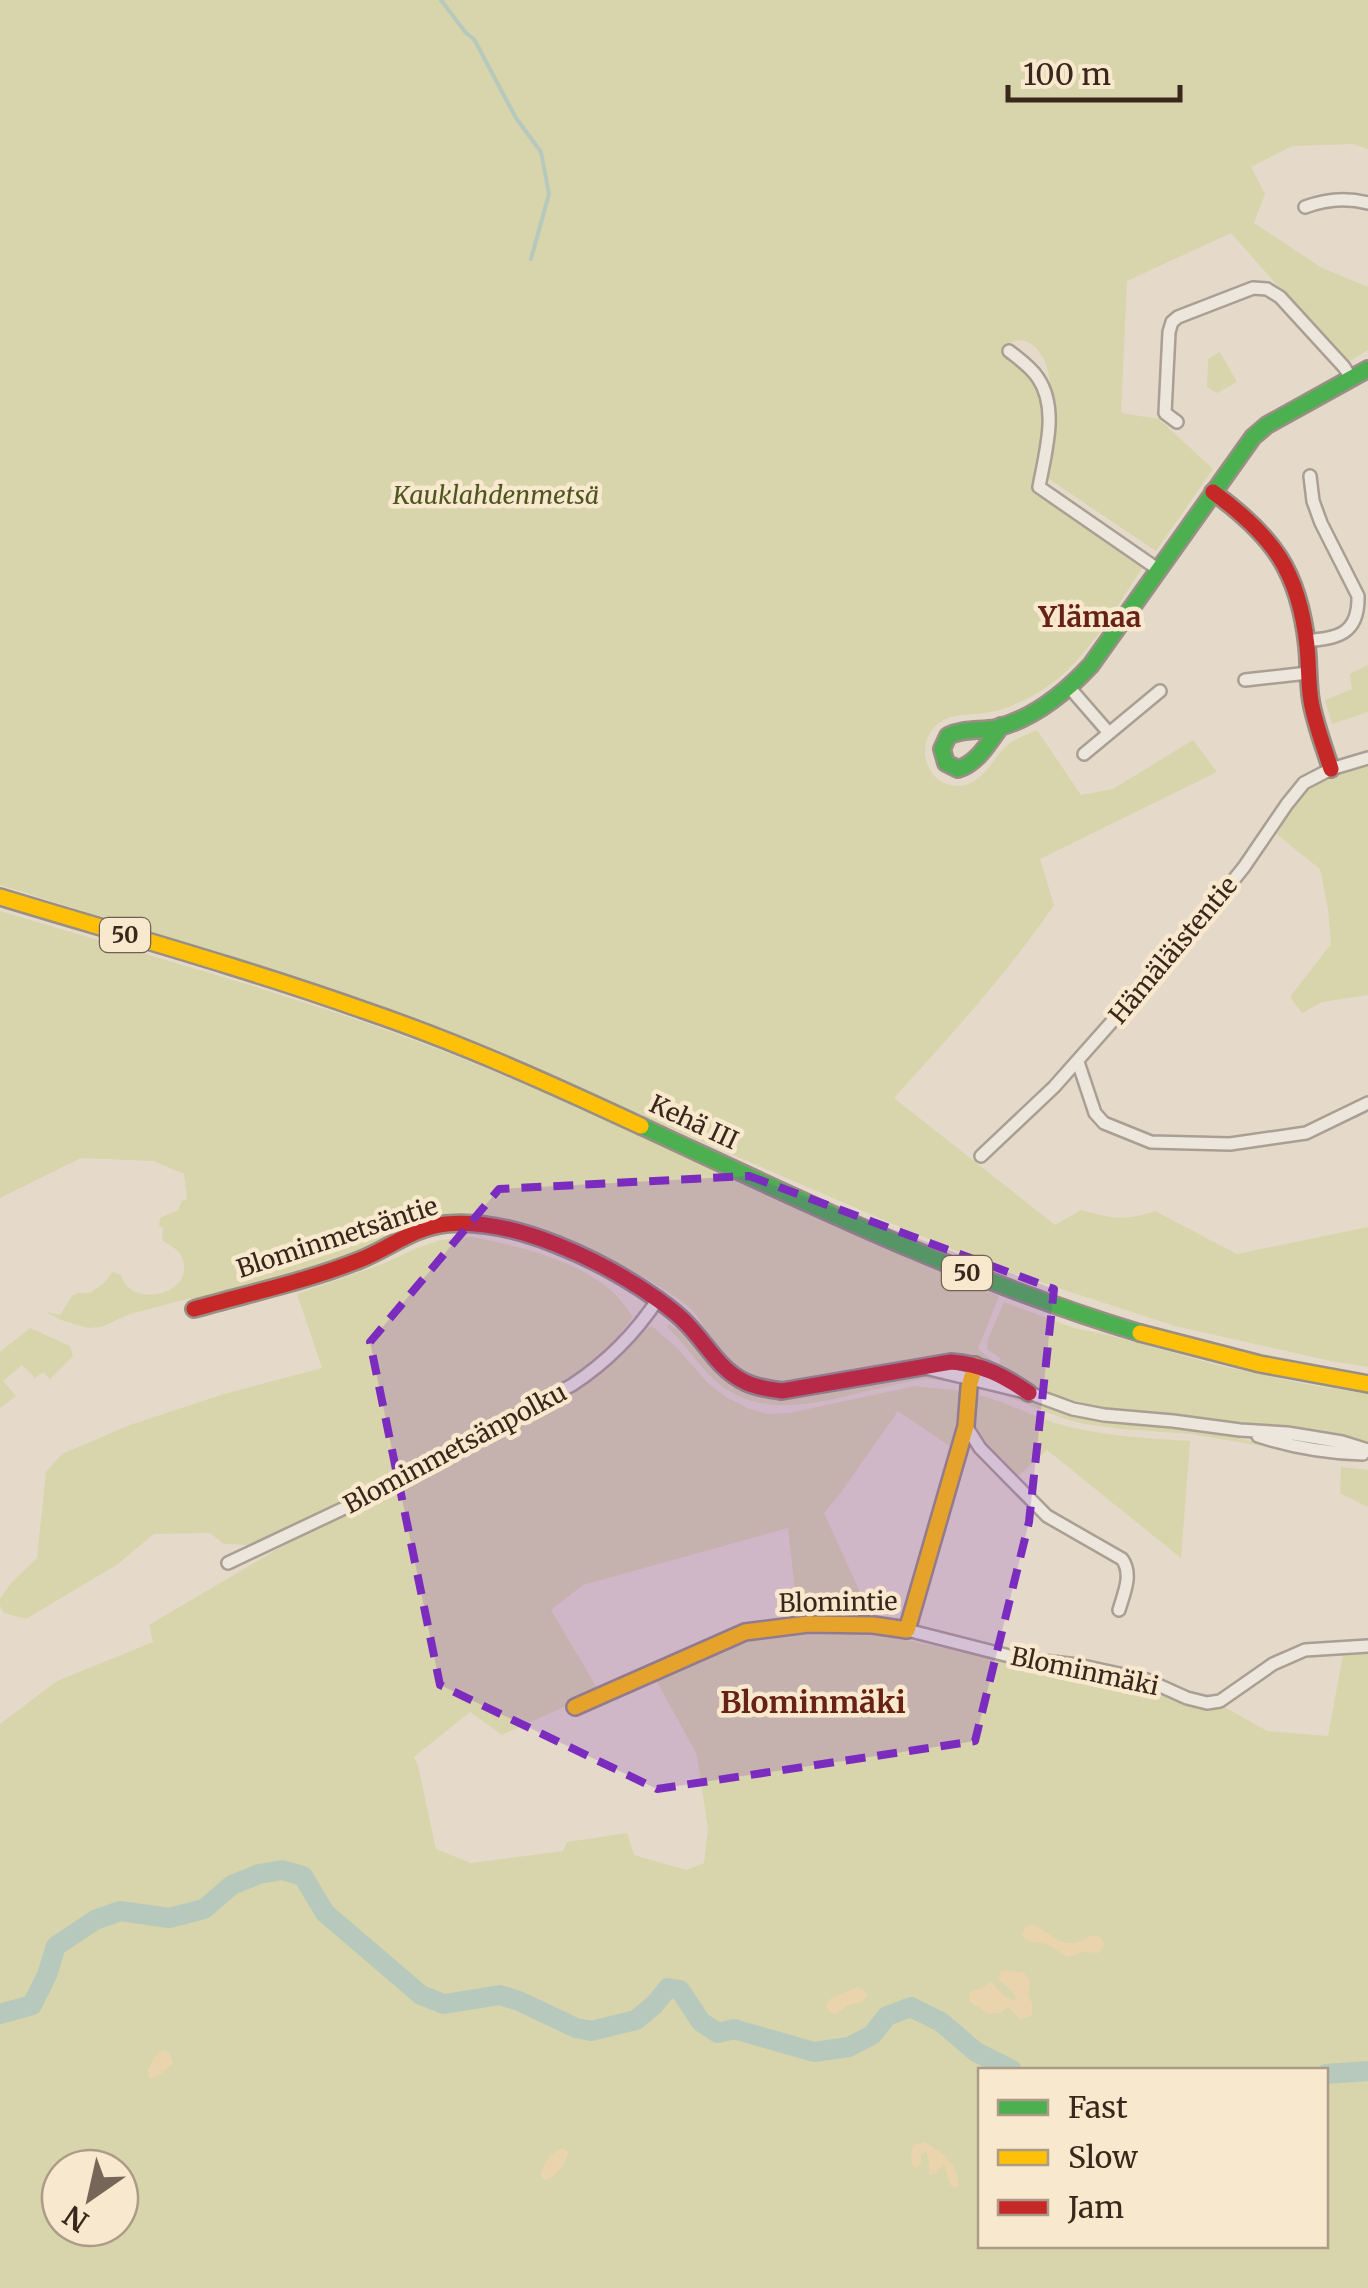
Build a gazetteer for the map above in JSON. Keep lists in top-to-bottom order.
{
  "streets": {
    "main road": [
      "50",
      "Kehä III",
      "Blominmetsäntie",
      "Blomintie"
    ],
    "street": ["Hämäläistentie", "Blominmetsänpolku", "Blominmäki"]
  },
  "crossings": [
    ["Blominmetsäntie", "Blominmetsänpolku"],
    ["Blominmetsäntie", "Blomintie"],
    ["Blomintie", "Blominmäki"]
  ],
  "districts": ["Ylämaa", "Blominmäki"],
  "parks": ["Kauklahdenmetsä"],
  "legend": ["Fast", "Slow", "Jam"],
  "scale_bar": "100 m",
  "north": "bottom left"
}
